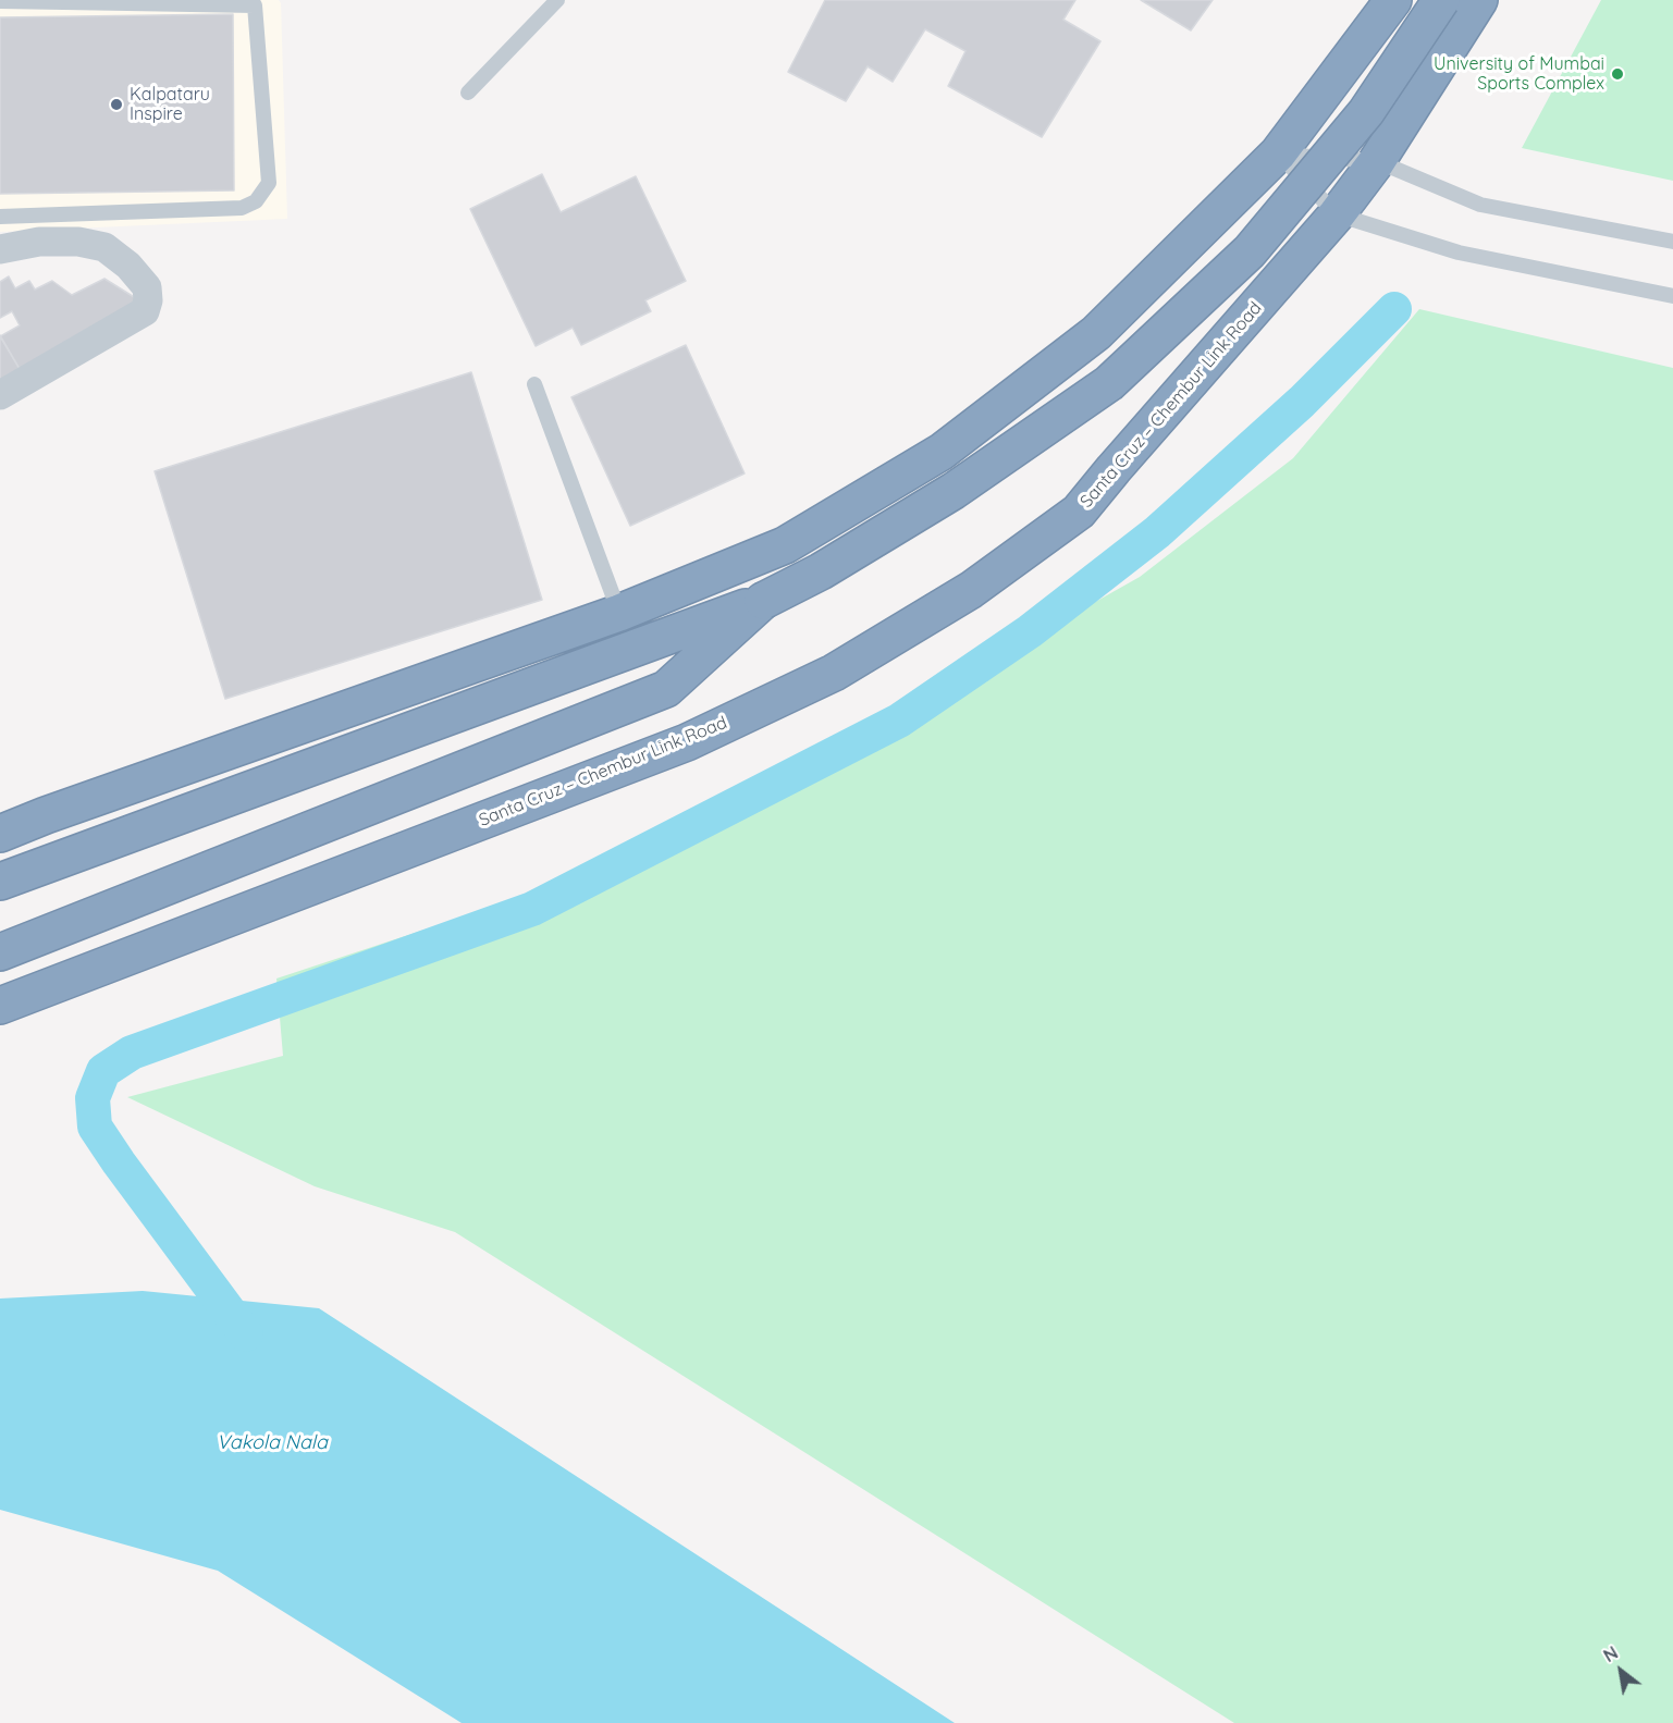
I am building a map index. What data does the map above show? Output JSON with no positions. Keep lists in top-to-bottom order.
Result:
{
  "streets": {
    "highway": ["Santa Cruz – Chembur Link Road"]
  },
  "water": ["Vakola Nala"],
  "places": ["University of Mumbai Sports Complex", "Kalpataru Inspire"],
  "north": "top left"
}
